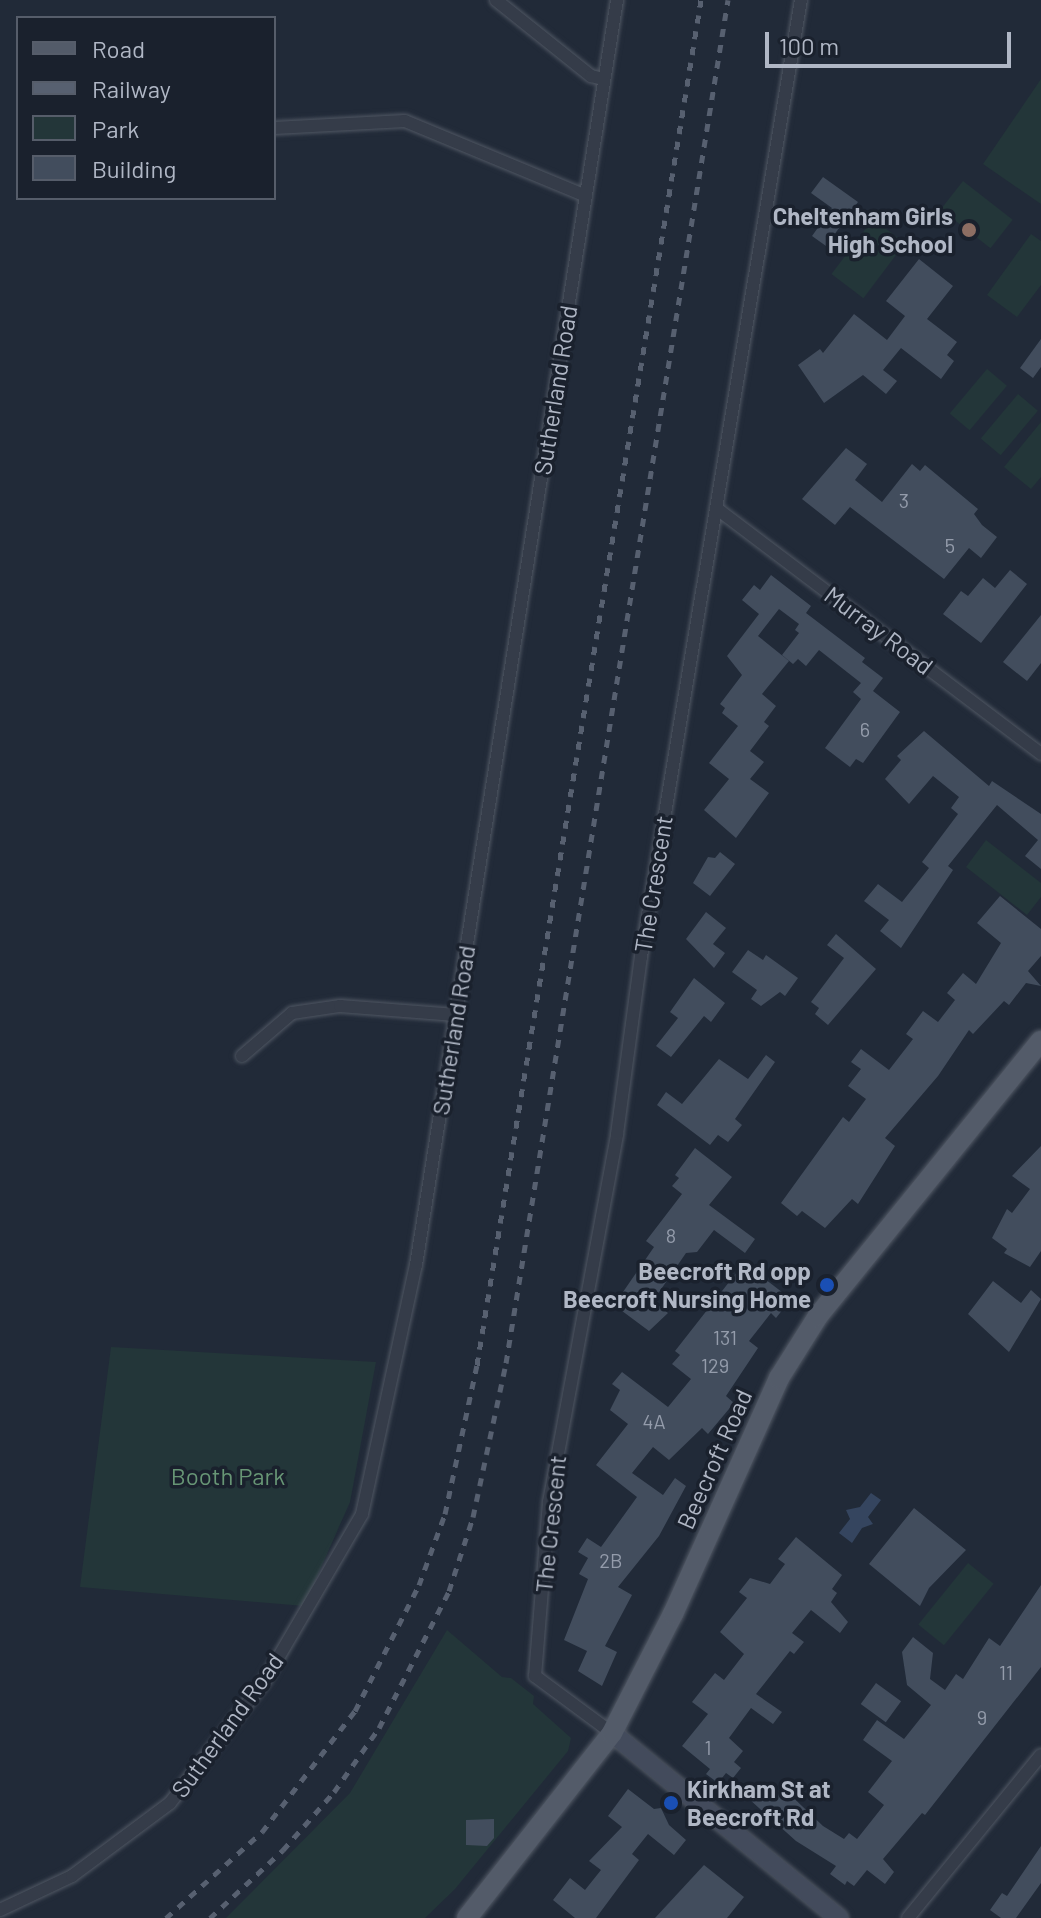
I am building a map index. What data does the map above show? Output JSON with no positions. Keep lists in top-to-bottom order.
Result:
{
  "streets": {
    "main road": ["Beecroft Road"],
    "street": ["Sutherland Road", "Murray Road", "The Crescent"]
  },
  "crossings": [
    ["Murray Road", "The Crescent"],
    ["The Crescent", "Beecroft Road"]
  ],
  "parks": ["Booth Park"],
  "places": ["Cheltenham Girls High School", "Beecroft Rd opp Beecroft Nursing Home", "Kirkham St at Beecroft Rd"],
  "house_numbers": [
    "3",
    "5",
    "6",
    "8",
    "131",
    "129",
    "4A",
    "2B",
    "11",
    "9",
    "1"
  ],
  "legend": [
    "Road",
    "Railway",
    "Park",
    "Building"
  ],
  "scale_bar": "100 m"
}
